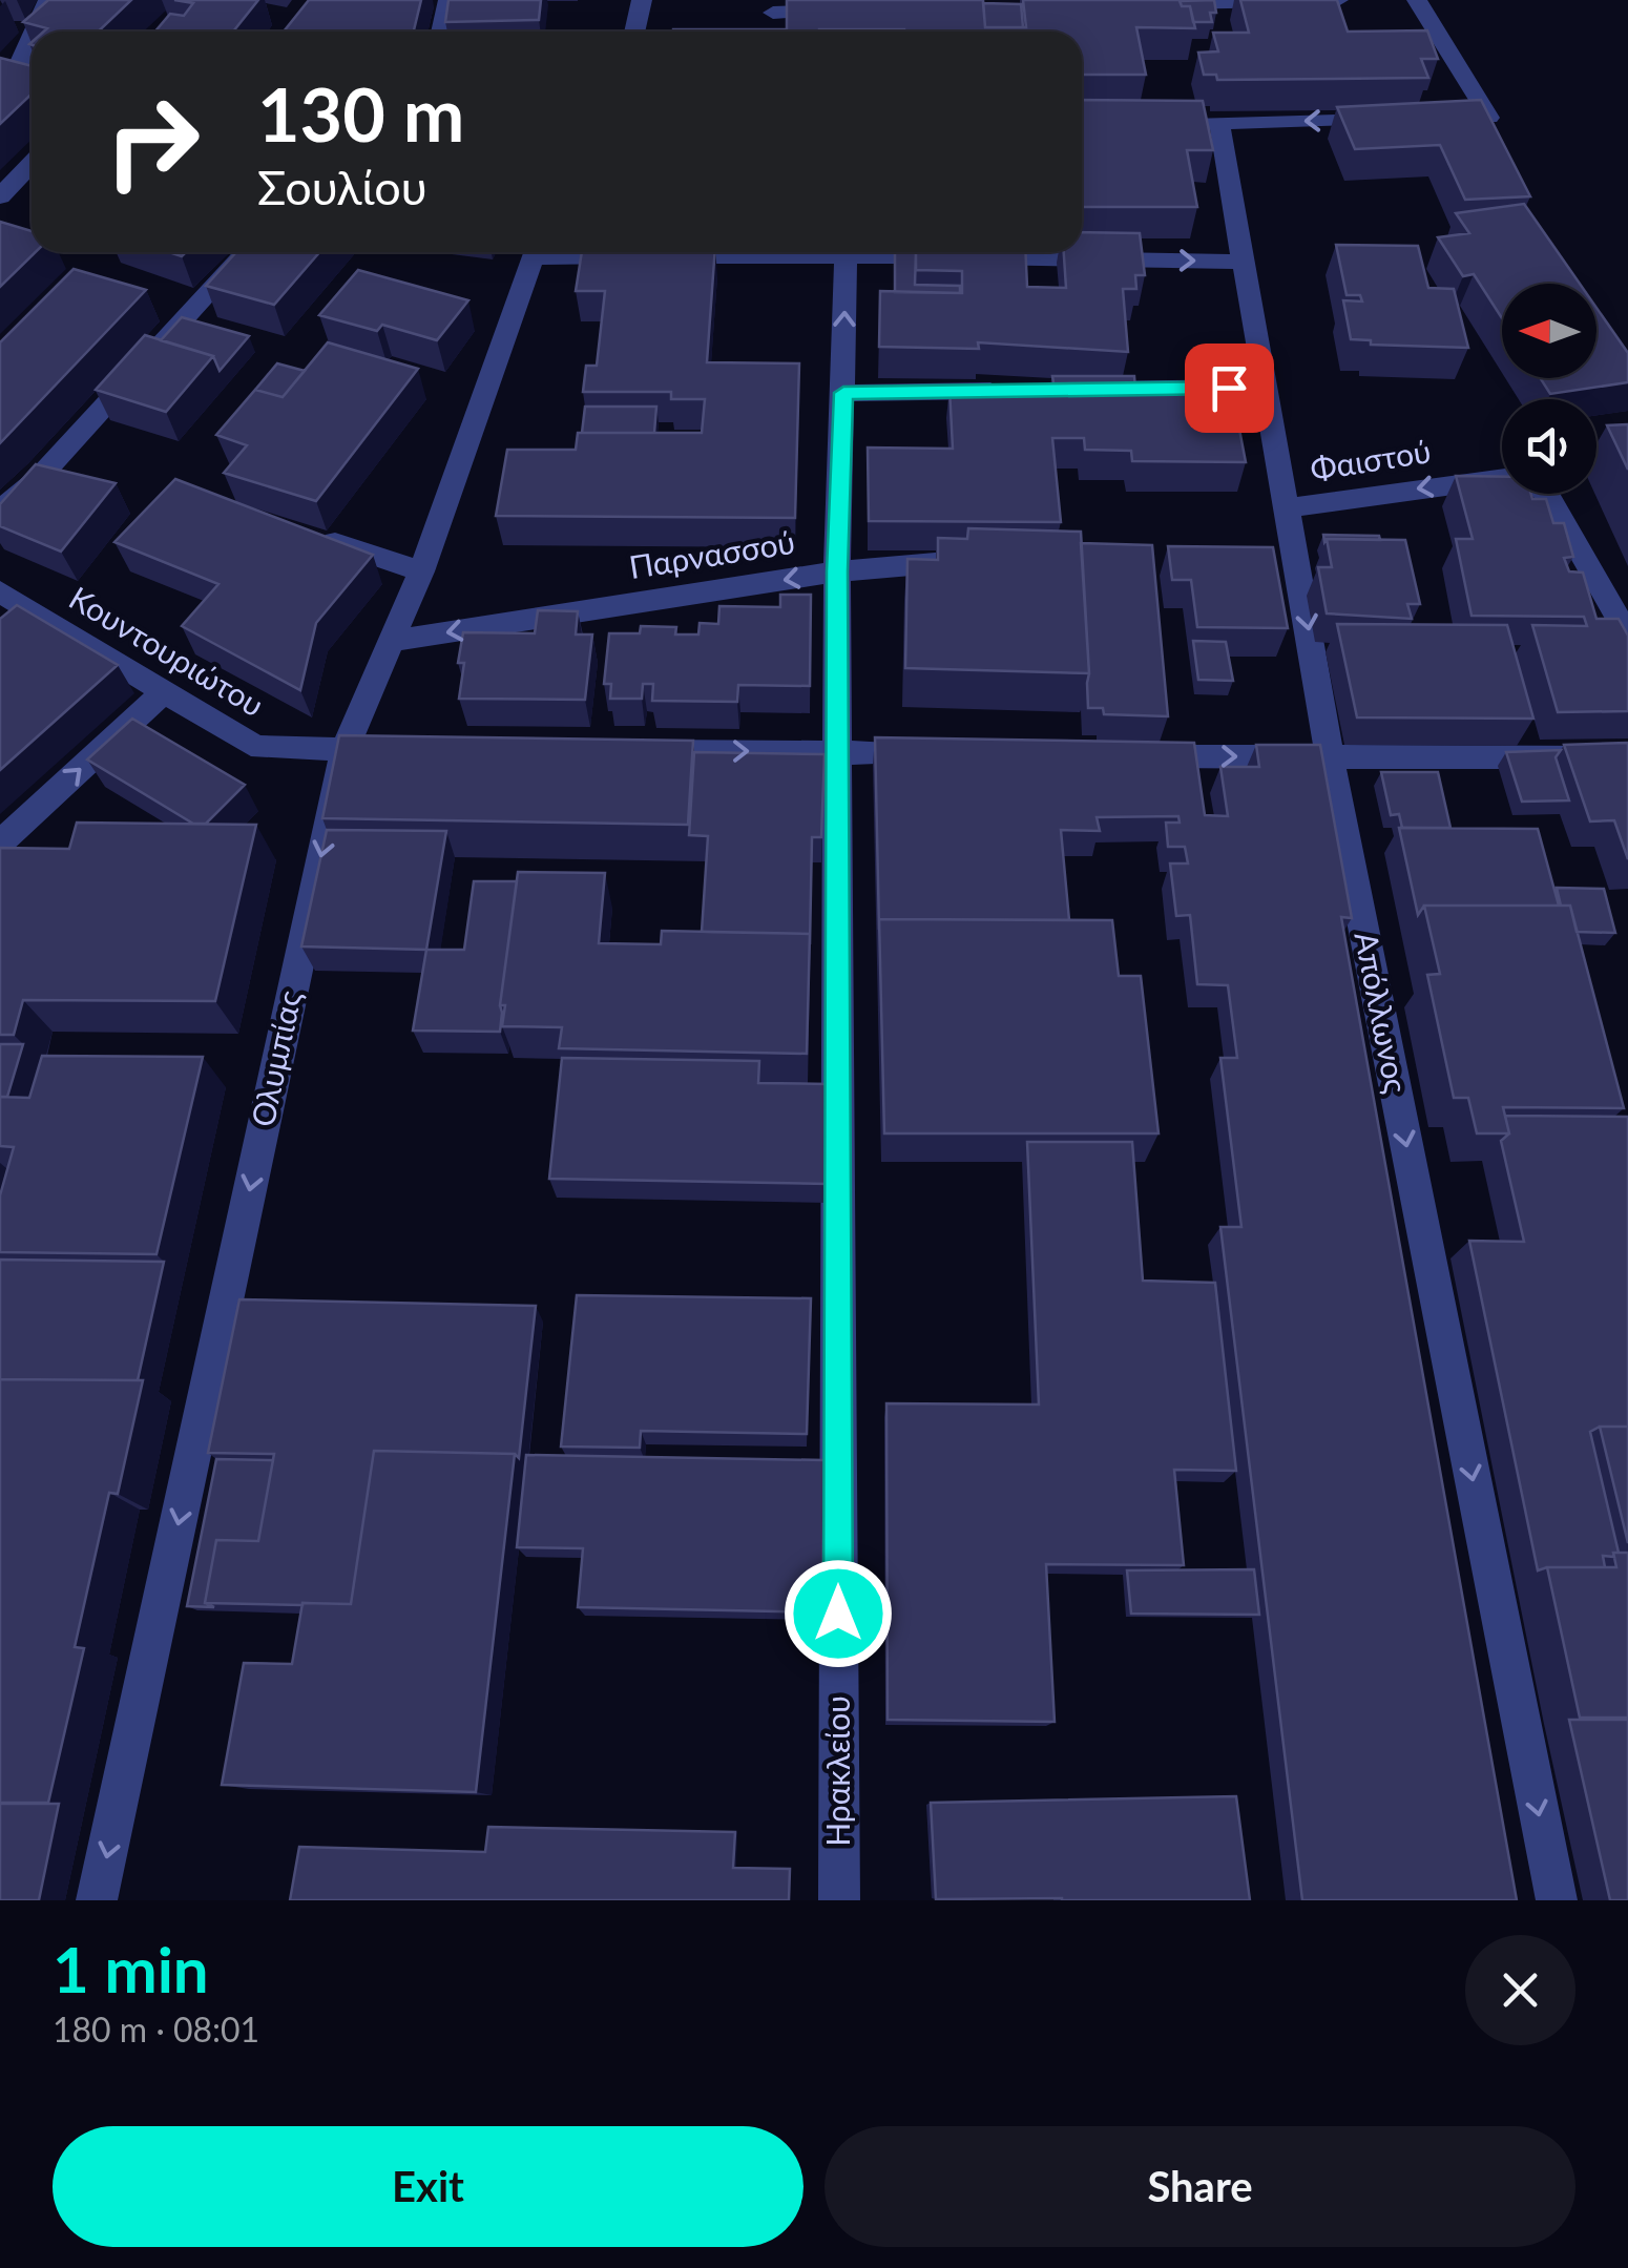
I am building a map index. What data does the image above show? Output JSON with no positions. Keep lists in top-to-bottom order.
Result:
{
  "streets": {
    "street": [
      "Φαιστού",
      "Παρνασσού",
      "Κουντουριώτου",
      "Απόλλωνος",
      "Ολυμπίας",
      "Ηρακλείου"
    ]
  },
  "crossings": [
    ["Φαιστού", "Απόλλωνος"],
    ["Παρνασσού", "Ολυμπίας"],
    ["Παρνασσού", "Ηρακλείου"],
    ["Κουντουριώτου", "Ολυμπίας"]
  ],
  "one_way": ["Απόλλωνος", "Ολυμπίας"],
  "north": "left",
  "page": {
    "turn": ["130 m", "Σουλίου"],
    "heading": ["1 min", "180 m · 08:01"],
    "buttons": ["Exit", "Share"]
  }
}
